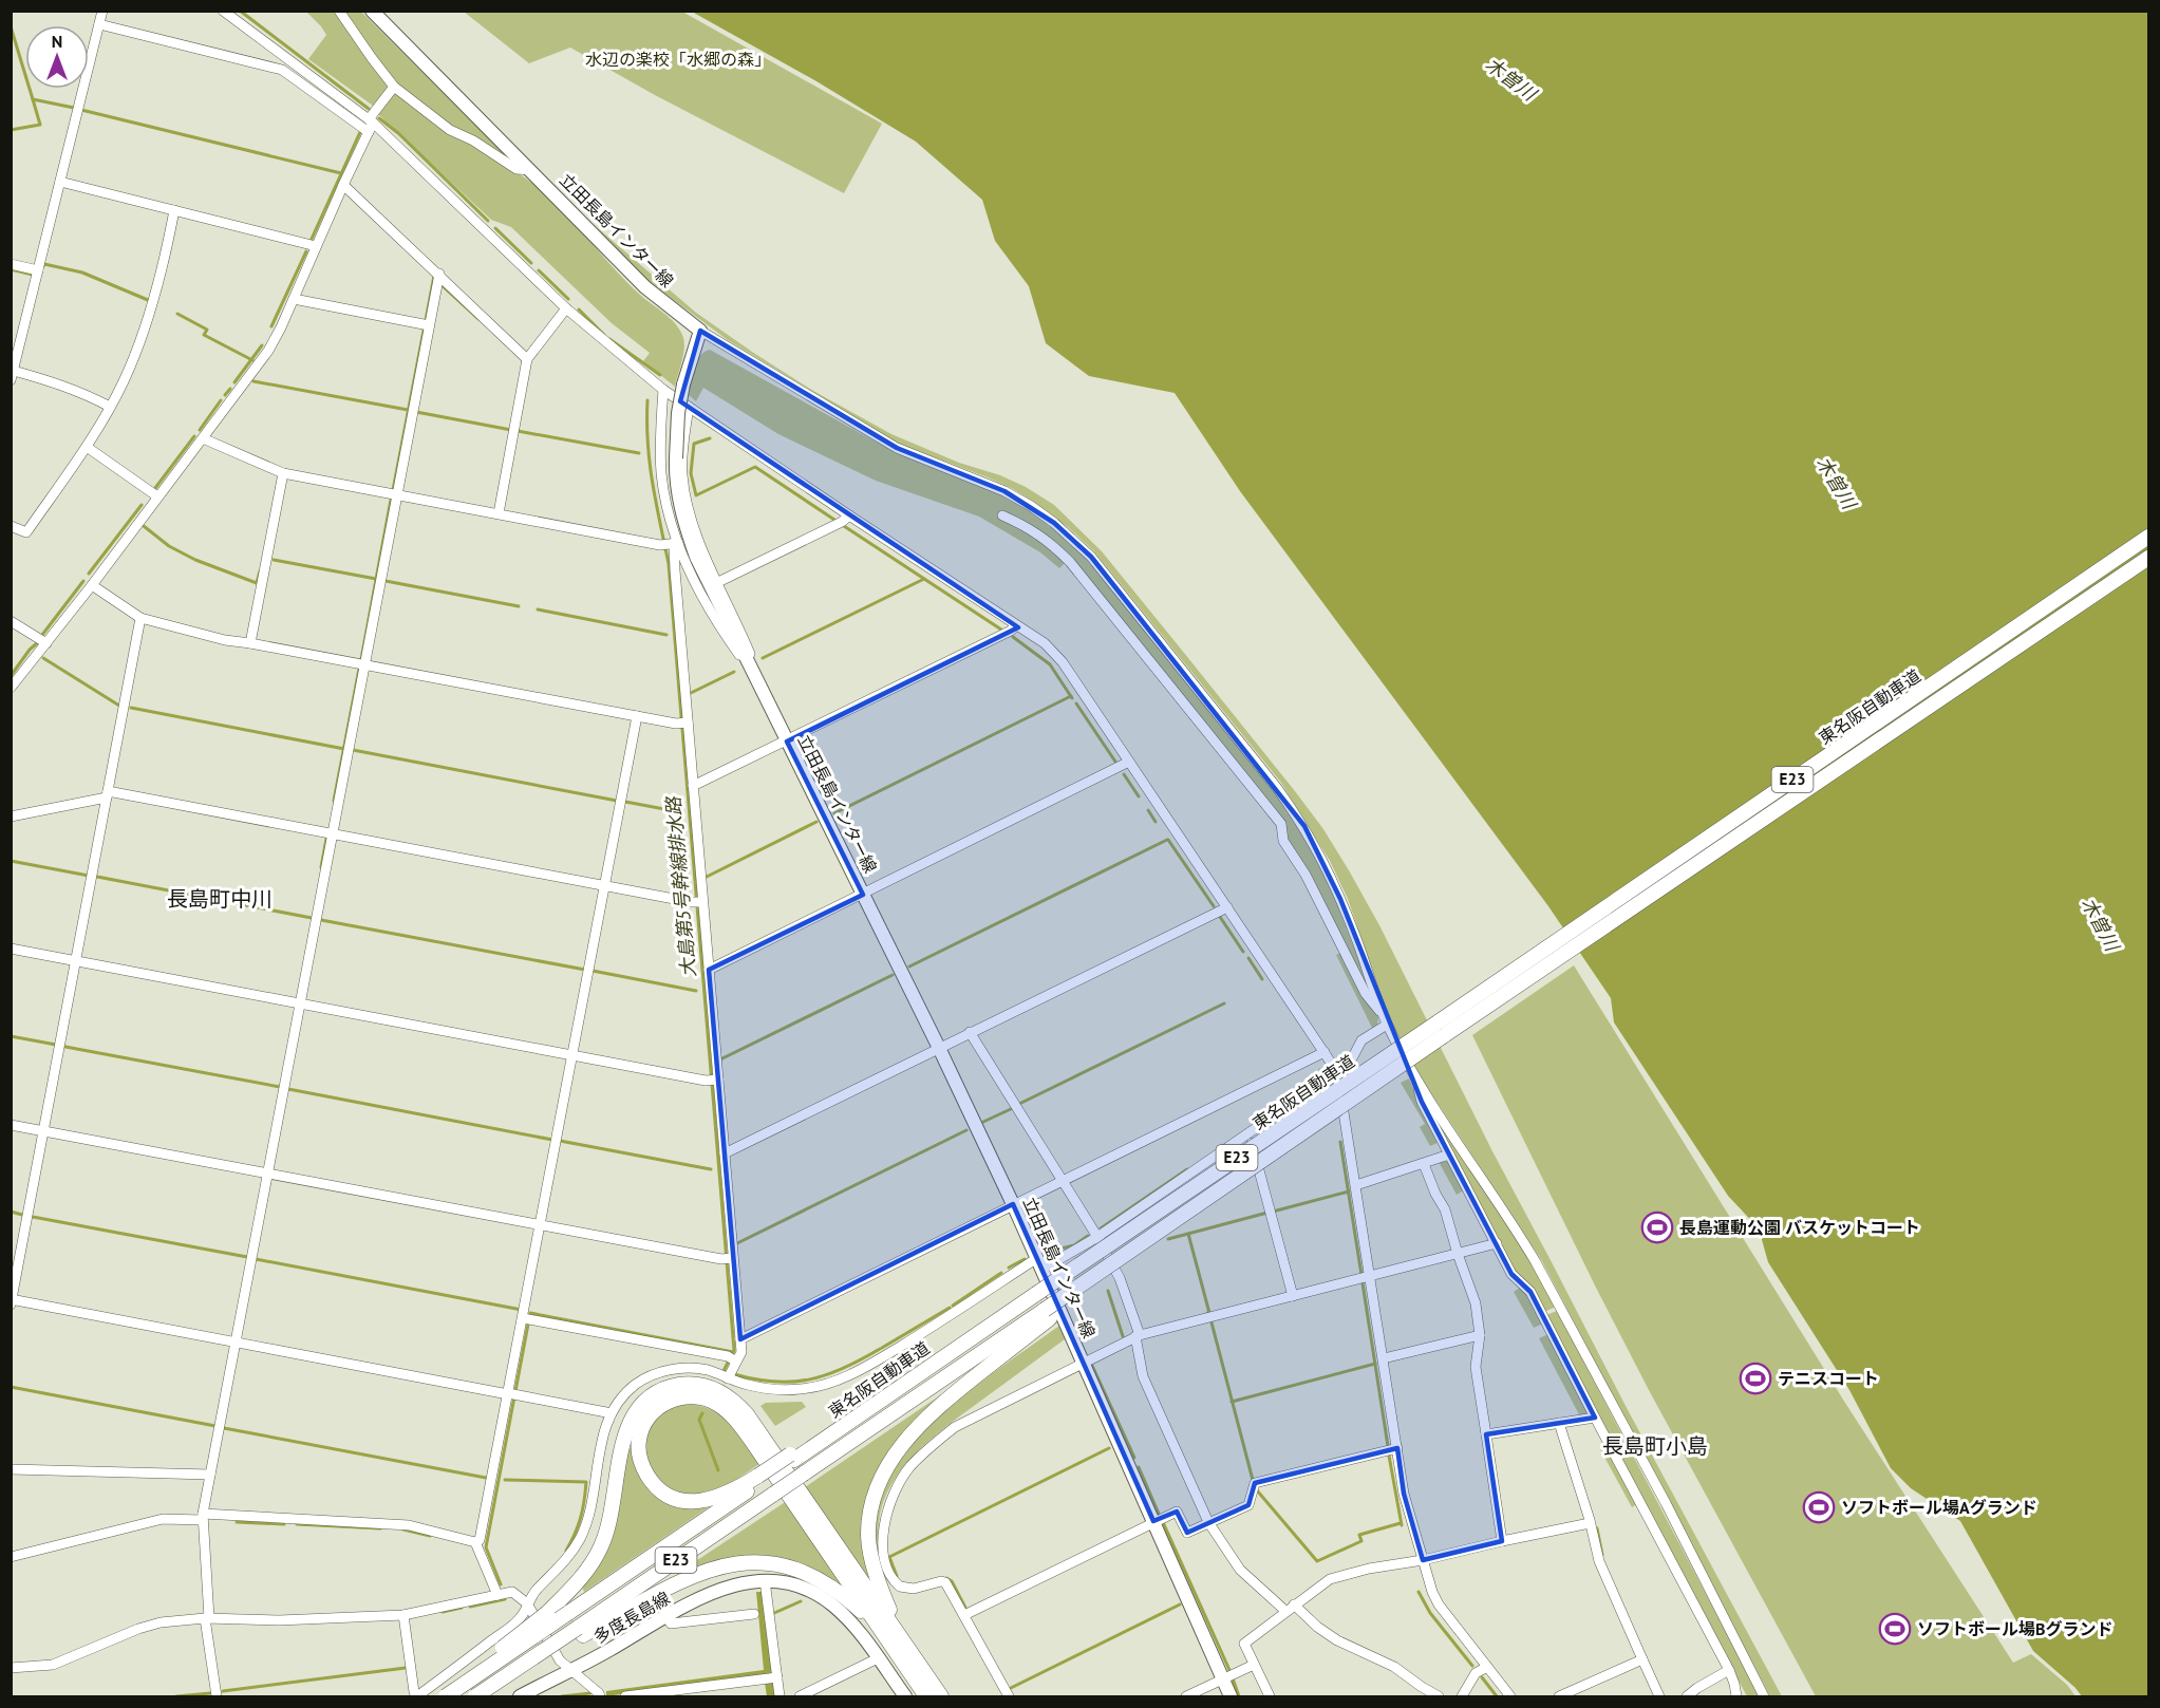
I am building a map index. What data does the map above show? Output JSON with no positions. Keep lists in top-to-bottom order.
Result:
{
  "streets": {
    "highway": ["東名阪自動車道", "E23"],
    "main road": ["立田長島インター線", "多度長島線"]
  },
  "crossings": [
    ["東名阪自動車道", "E23"]
  ],
  "districts": ["長島町中川", "長島町小島"],
  "water": ["木曽川", "大島第5号幹線排水路"],
  "parks": ["水辺の楽校「水郷の森」"],
  "places": {
    "sports": [
      "長島運動公園 バスケットコート",
      "テニスコート",
      "ソフトボール場Aグランド",
      "ソフトボール場Bグランド"
    ]
  },
  "north": "top"
}
